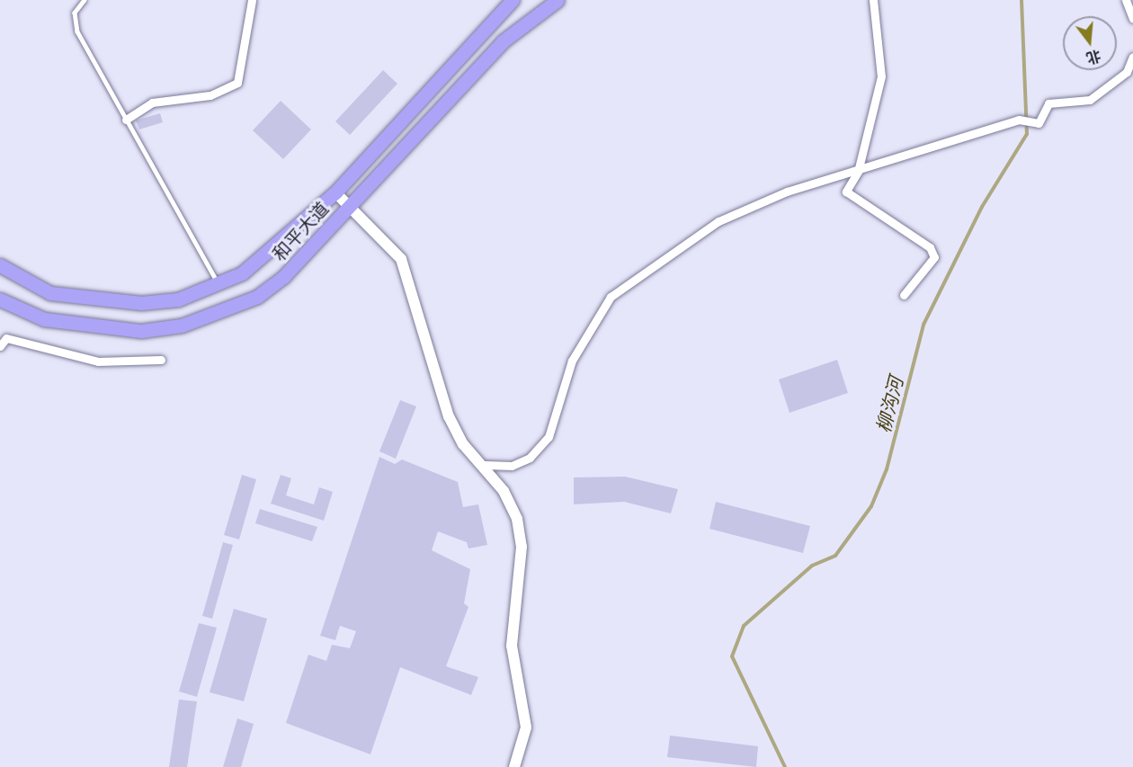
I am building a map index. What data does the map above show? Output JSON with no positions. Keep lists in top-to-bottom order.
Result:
{
  "streets": {
    "highway": ["和平大道"]
  },
  "water": ["柳沟河"],
  "north": "bottom"
}
